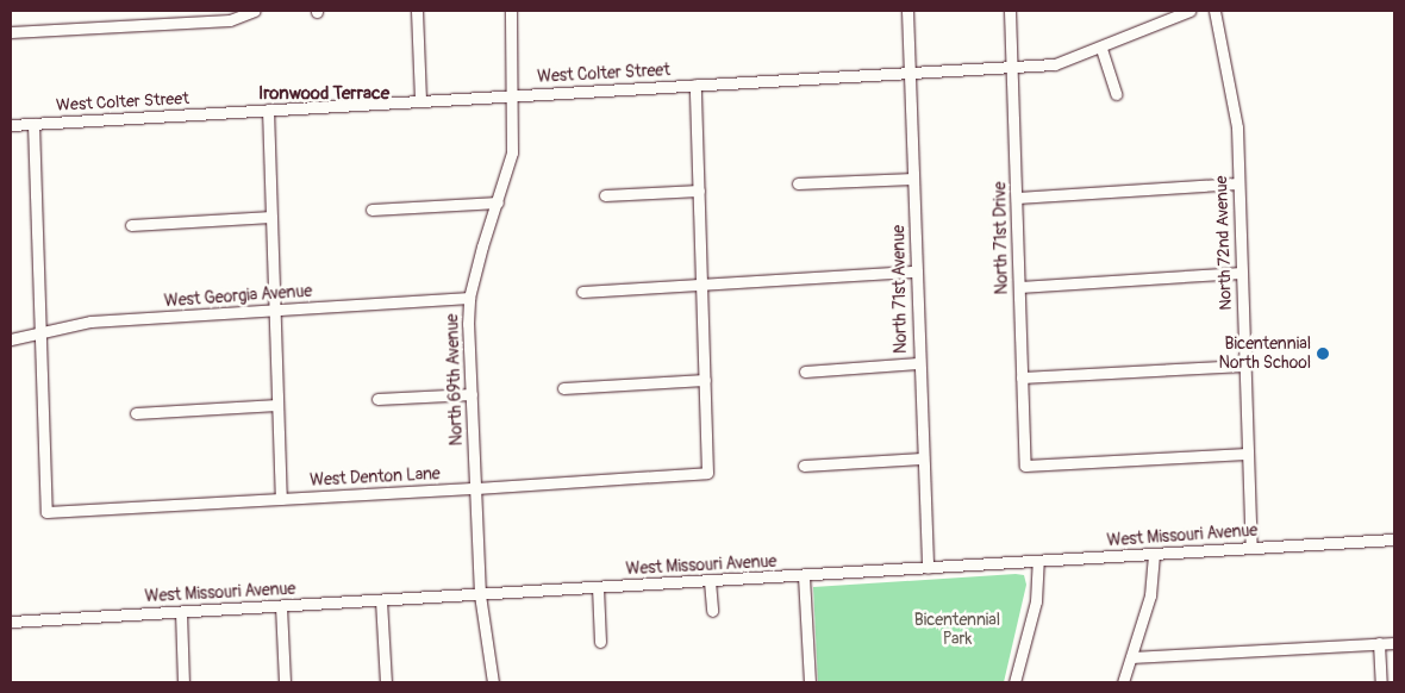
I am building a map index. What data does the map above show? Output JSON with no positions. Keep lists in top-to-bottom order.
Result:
{
  "streets": {
    "street": [
      "West Colter Street",
      "North 71st Drive",
      "North 72nd Avenue",
      "North 71st Avenue",
      "West Georgia Avenue",
      "North 69th Avenue",
      "West Denton Lane",
      "West Missouri Avenue"
    ]
  },
  "crossings": [
    ["West Colter Street", "North 71st Drive"],
    ["West Colter Street", "North 71st Avenue"],
    ["West Colter Street", "North 69th Avenue"],
    ["North 71st Drive", "North 72nd Avenue"],
    ["North 72nd Avenue", "West Missouri Avenue"],
    ["North 71st Avenue", "West Missouri Avenue"],
    ["West Georgia Avenue", "North 69th Avenue"],
    ["West Georgia Avenue", "West Denton Lane"],
    ["North 69th Avenue", "West Denton Lane"],
    ["North 69th Avenue", "West Missouri Avenue"]
  ],
  "districts": ["Ironwood Terrace"],
  "parks": ["Bicentennial Park"],
  "places": ["Bicentennial North School"]
}
